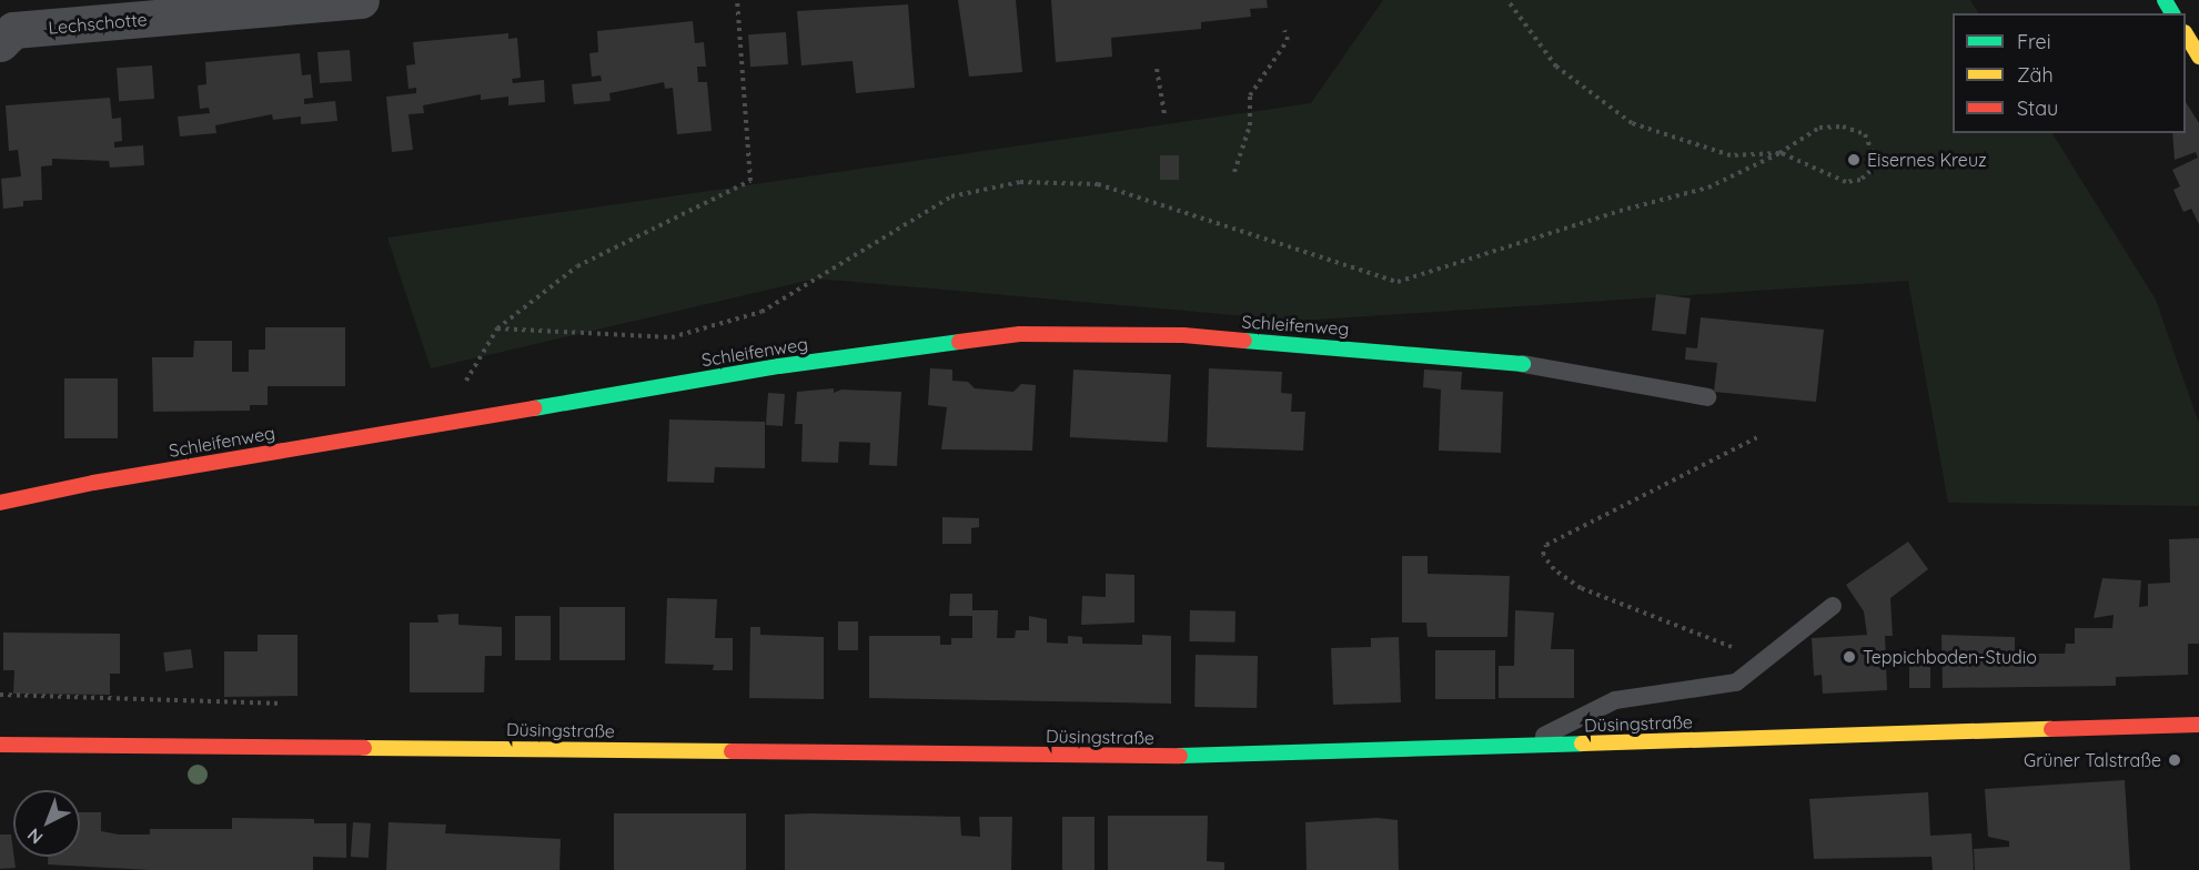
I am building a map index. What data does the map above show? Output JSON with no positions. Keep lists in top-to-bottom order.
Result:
{
  "streets": {
    "main road": ["Schleifenweg", "Düsingstraße"],
    "street": ["Lechschotte"]
  },
  "places": ["Eisernes Kreuz", "Teppichboden-Studio", "Grüner Talstraße"],
  "legend": ["Frei", "Zäh", "Stau"],
  "north": "bottom left"
}
